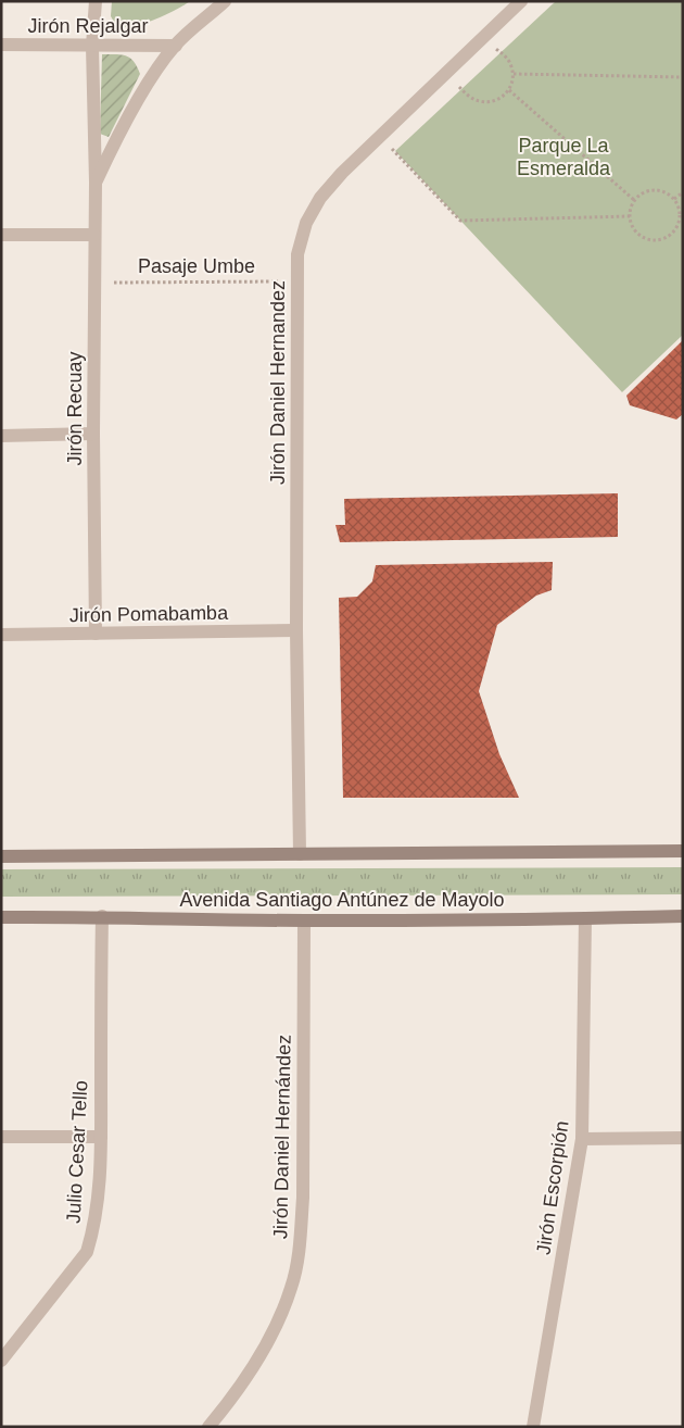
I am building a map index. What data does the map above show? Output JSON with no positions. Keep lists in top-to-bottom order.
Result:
{
  "streets": {
    "main road": ["Avenida Santiago Antúnez de Mayolo"],
    "street": [
      "Jirón Rejalgar",
      "Jirón Daniel Hernandez",
      "Jirón Recuay",
      "Jirón Pomabamba",
      "Jirón Daniel Hernández",
      "Julio Cesar Tello",
      "Jirón Escorpión"
    ],
    "path": ["Pasaje Umbe"]
  },
  "crossings": [
    ["Jirón Rejalgar", "Jirón Recuay"],
    ["Pasaje Umbe", "Jirón Daniel Hernandez"],
    ["Pasaje Umbe", "Jirón Recuay"],
    ["Jirón Daniel Hernandez", "Jirón Pomabamba"],
    ["Jirón Recuay", "Jirón Pomabamba"],
    ["Avenida Santiago Antúnez de Mayolo", "Jirón Daniel Hernández"],
    ["Avenida Santiago Antúnez de Mayolo", "Julio Cesar Tello"],
    ["Avenida Santiago Antúnez de Mayolo", "Jirón Escorpión"]
  ],
  "parks": ["Parque La Esmeralda"]
}
